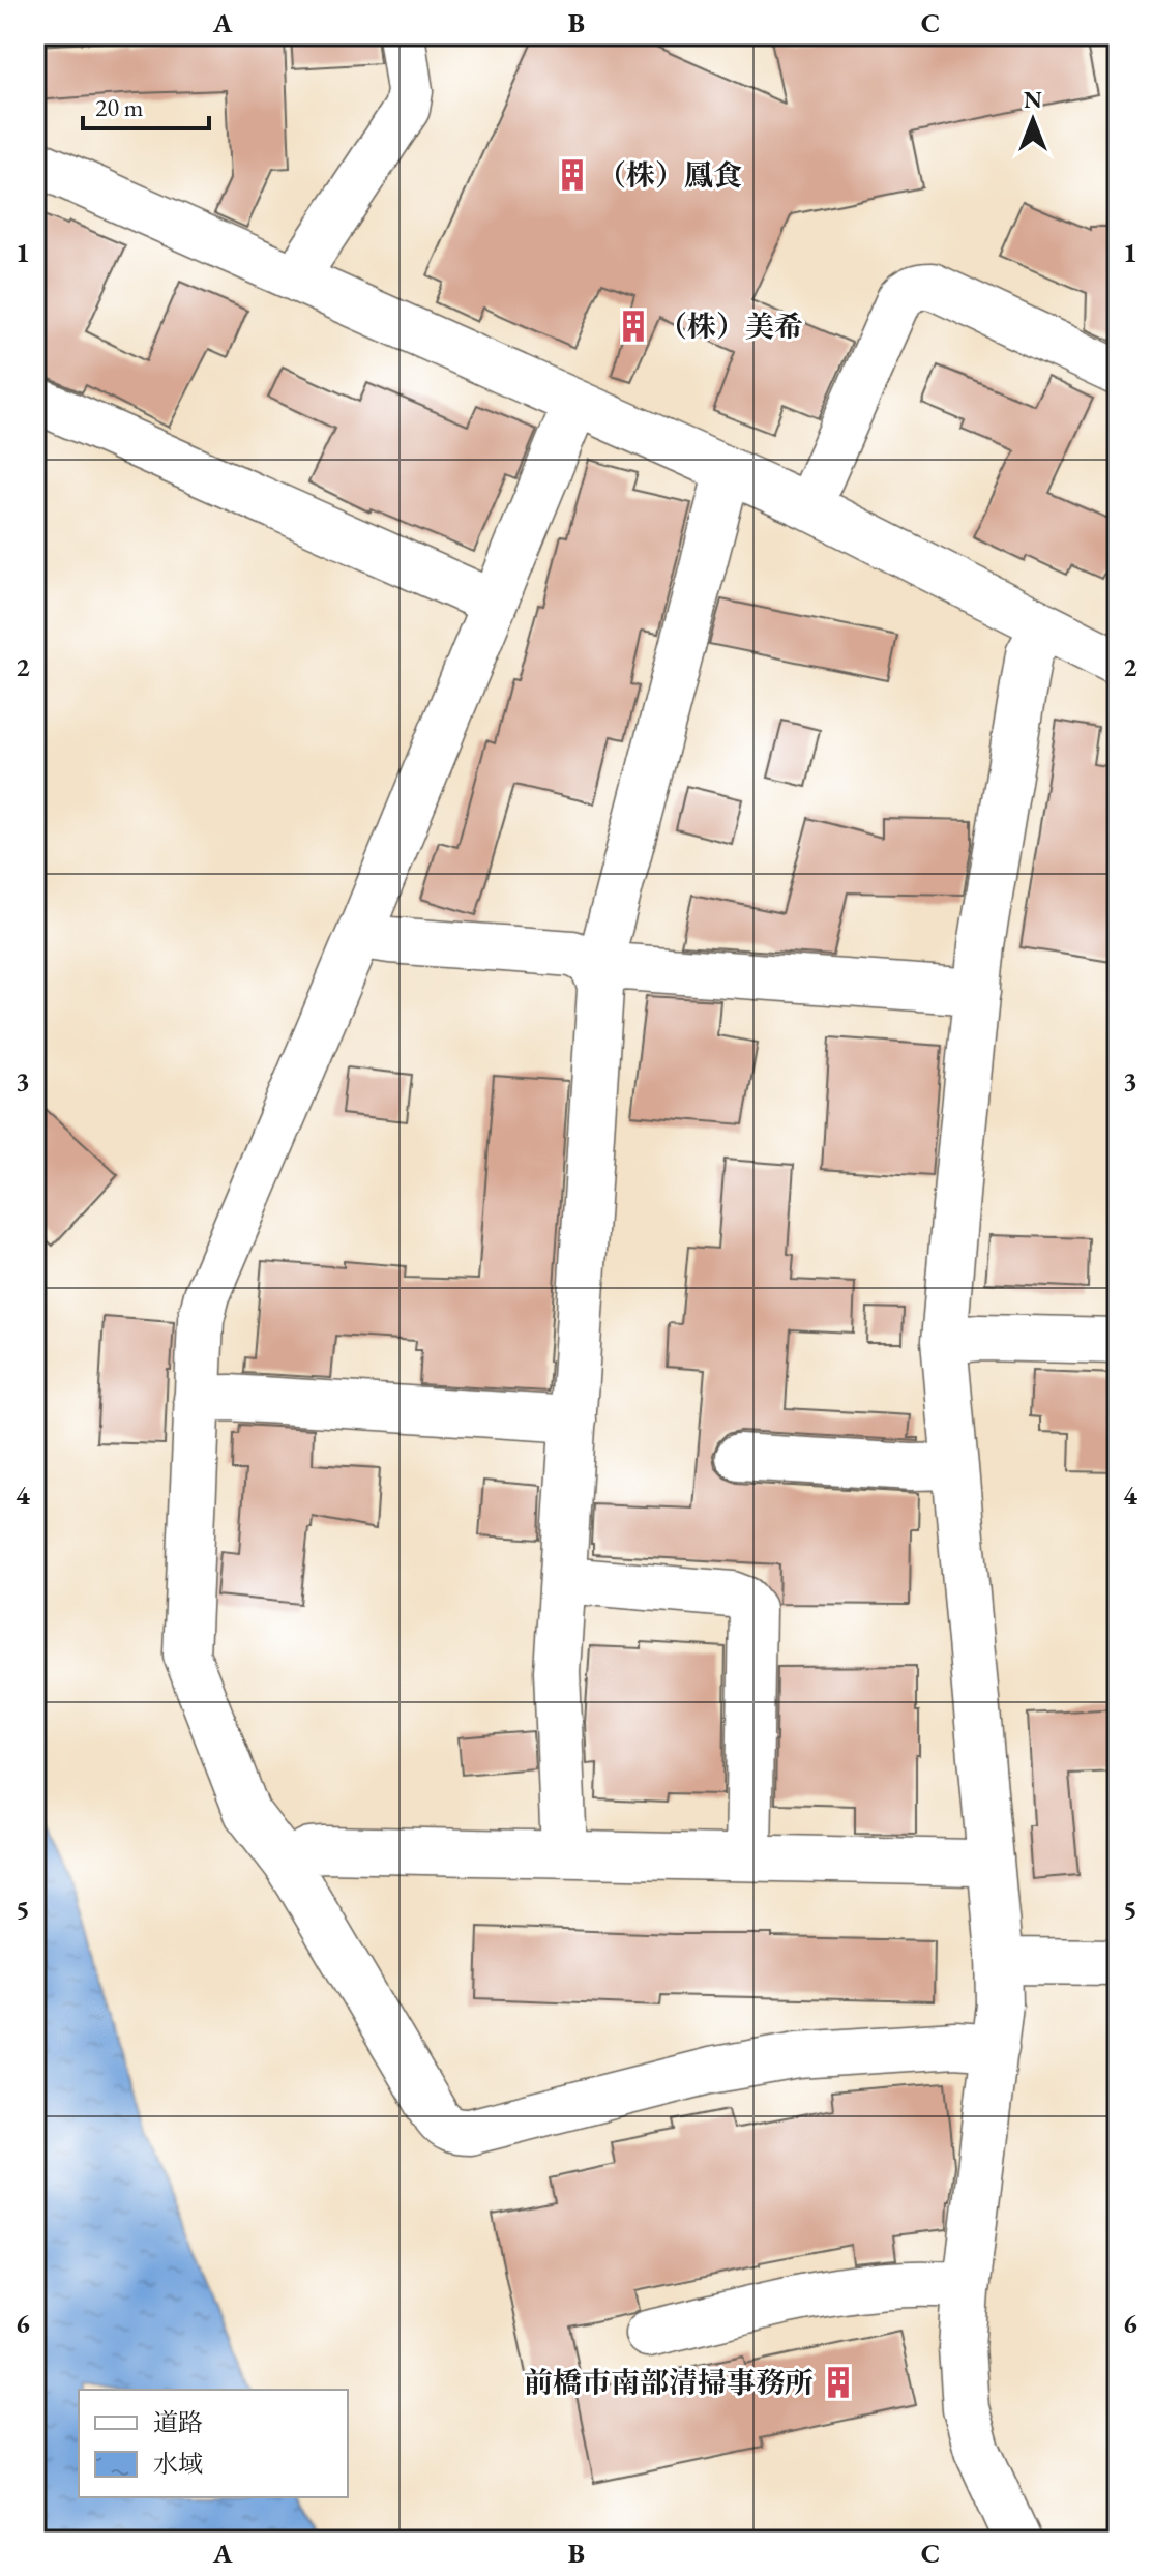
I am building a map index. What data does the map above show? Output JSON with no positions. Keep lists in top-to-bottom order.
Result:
{
  "places": {
    "building": ["（株）鳳食", "（株）美希", "前橋市南部清掃事務所"]
  },
  "legend": ["道路", "水域"],
  "scale_bar": "20 m",
  "north": "top",
  "grid": {
    "columns": ["A", "B", "C"],
    "rows": [
      "1",
      "2",
      "3",
      "4",
      "5",
      "6"
    ]
  }
}
